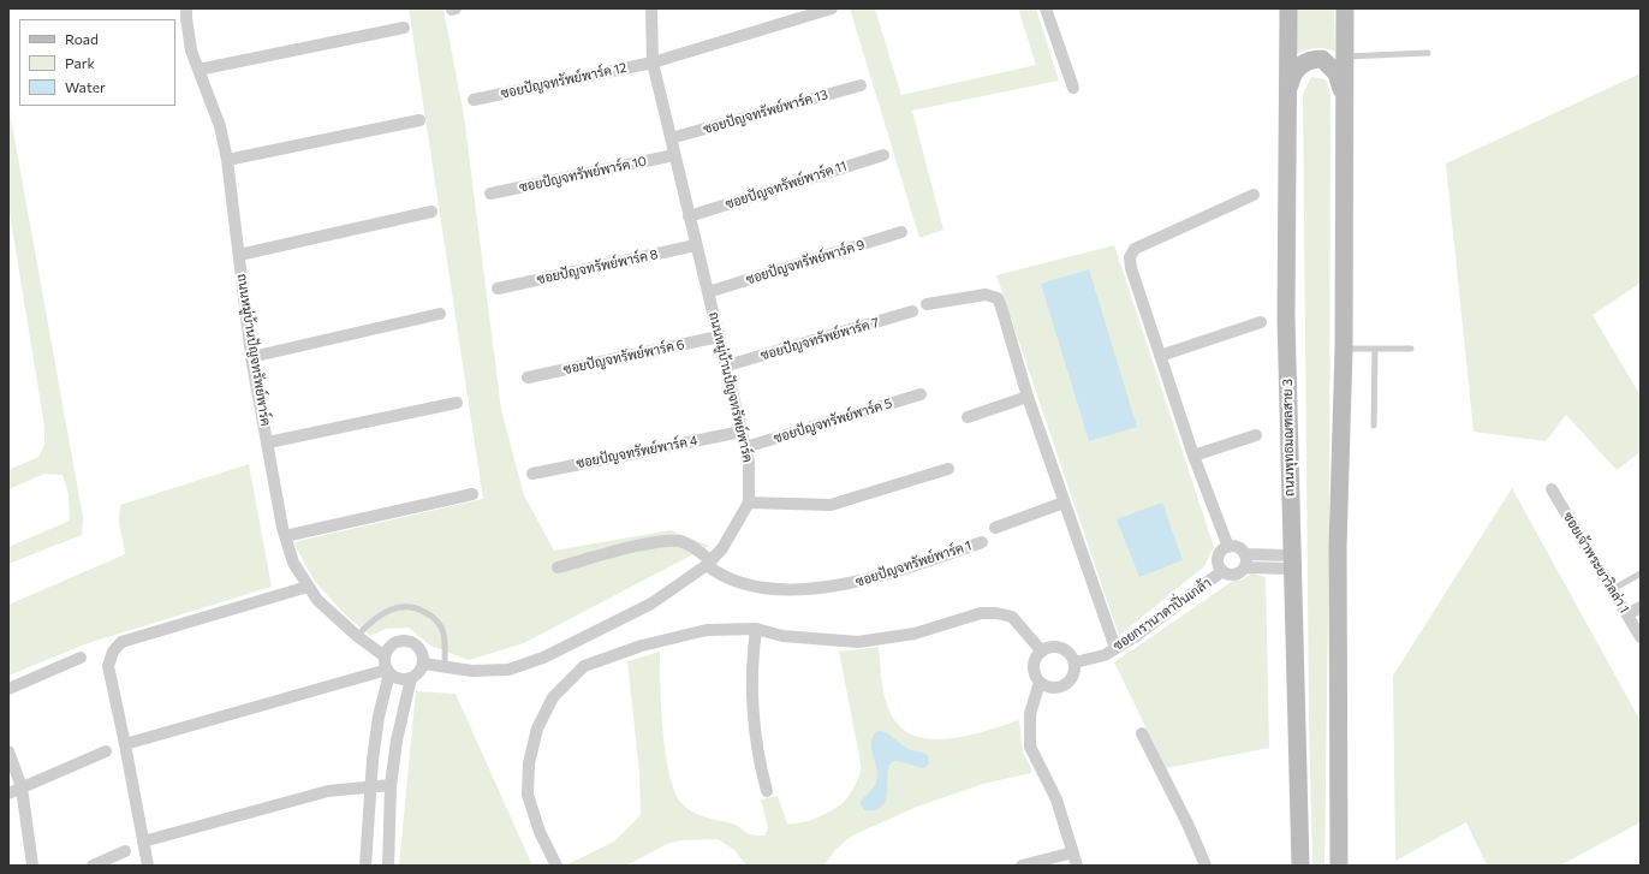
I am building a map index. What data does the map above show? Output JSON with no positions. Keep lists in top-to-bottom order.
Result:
{
  "streets": {
    "main road": ["ถนนพุทธมณฑลสาย 3"],
    "street": [
      "ซอยปัญจทรัพย์พาร์ค 12",
      "ซอยปัญจทรัพย์พาร์ค 13",
      "ซอยปัญจทรัพย์พาร์ค 10",
      "ซอยปัญจทรัพย์พาร์ค 11",
      "ซอยปัญจทรัพย์พาร์ค 9",
      "ซอยปัญจทรัพย์พาร์ค 8",
      "ซอยปัญจทรัพย์พาร์ค 7",
      "ถนนหมู่บ้านปัญจทรัพย์พาร์ค",
      "ซอยปัญจทรัพย์พาร์ค 6",
      "ซอยปัญจทรัพย์พาร์ค 5",
      "ซอยปัญจทรัพย์พาร์ค 4",
      "ซอยเจ้าพระยาวิลล่า 1",
      "ซอยปัญจทรัพย์พาร์ค 1",
      "ซอยกรานาดาปิ่นเกล้า"
    ]
  },
  "crossings": [
    ["ซอยปัญจทรัพย์พาร์ค 12", "ถนนหมู่บ้านปัญจทรัพย์พาร์ค"],
    ["ซอยปัญจทรัพย์พาร์ค 13", "ถนนหมู่บ้านปัญจทรัพย์พาร์ค"],
    ["ซอยปัญจทรัพย์พาร์ค 10", "ถนนหมู่บ้านปัญจทรัพย์พาร์ค"],
    ["ซอยปัญจทรัพย์พาร์ค 11", "ถนนหมู่บ้านปัญจทรัพย์พาร์ค"],
    ["ซอยปัญจทรัพย์พาร์ค 9", "ถนนหมู่บ้านปัญจทรัพย์พาร์ค"],
    ["ซอยปัญจทรัพย์พาร์ค 8", "ถนนหมู่บ้านปัญจทรัพย์พาร์ค"],
    ["ซอยปัญจทรัพย์พาร์ค 7", "ถนนหมู่บ้านปัญจทรัพย์พาร์ค"],
    ["ถนนหมู่บ้านปัญจทรัพย์พาร์ค", "ซอยปัญจทรัพย์พาร์ค 6"],
    ["ถนนหมู่บ้านปัญจทรัพย์พาร์ค", "ซอยปัญจทรัพย์พาร์ค 5"],
    ["ถนนหมู่บ้านปัญจทรัพย์พาร์ค", "ซอยปัญจทรัพย์พาร์ค 4"],
    ["ถนนพุทธมณฑลสาย 3", "ซอยกรานาดาปิ่นเกล้า"]
  ],
  "legend": ["Road", "Park", "Water"]
}
